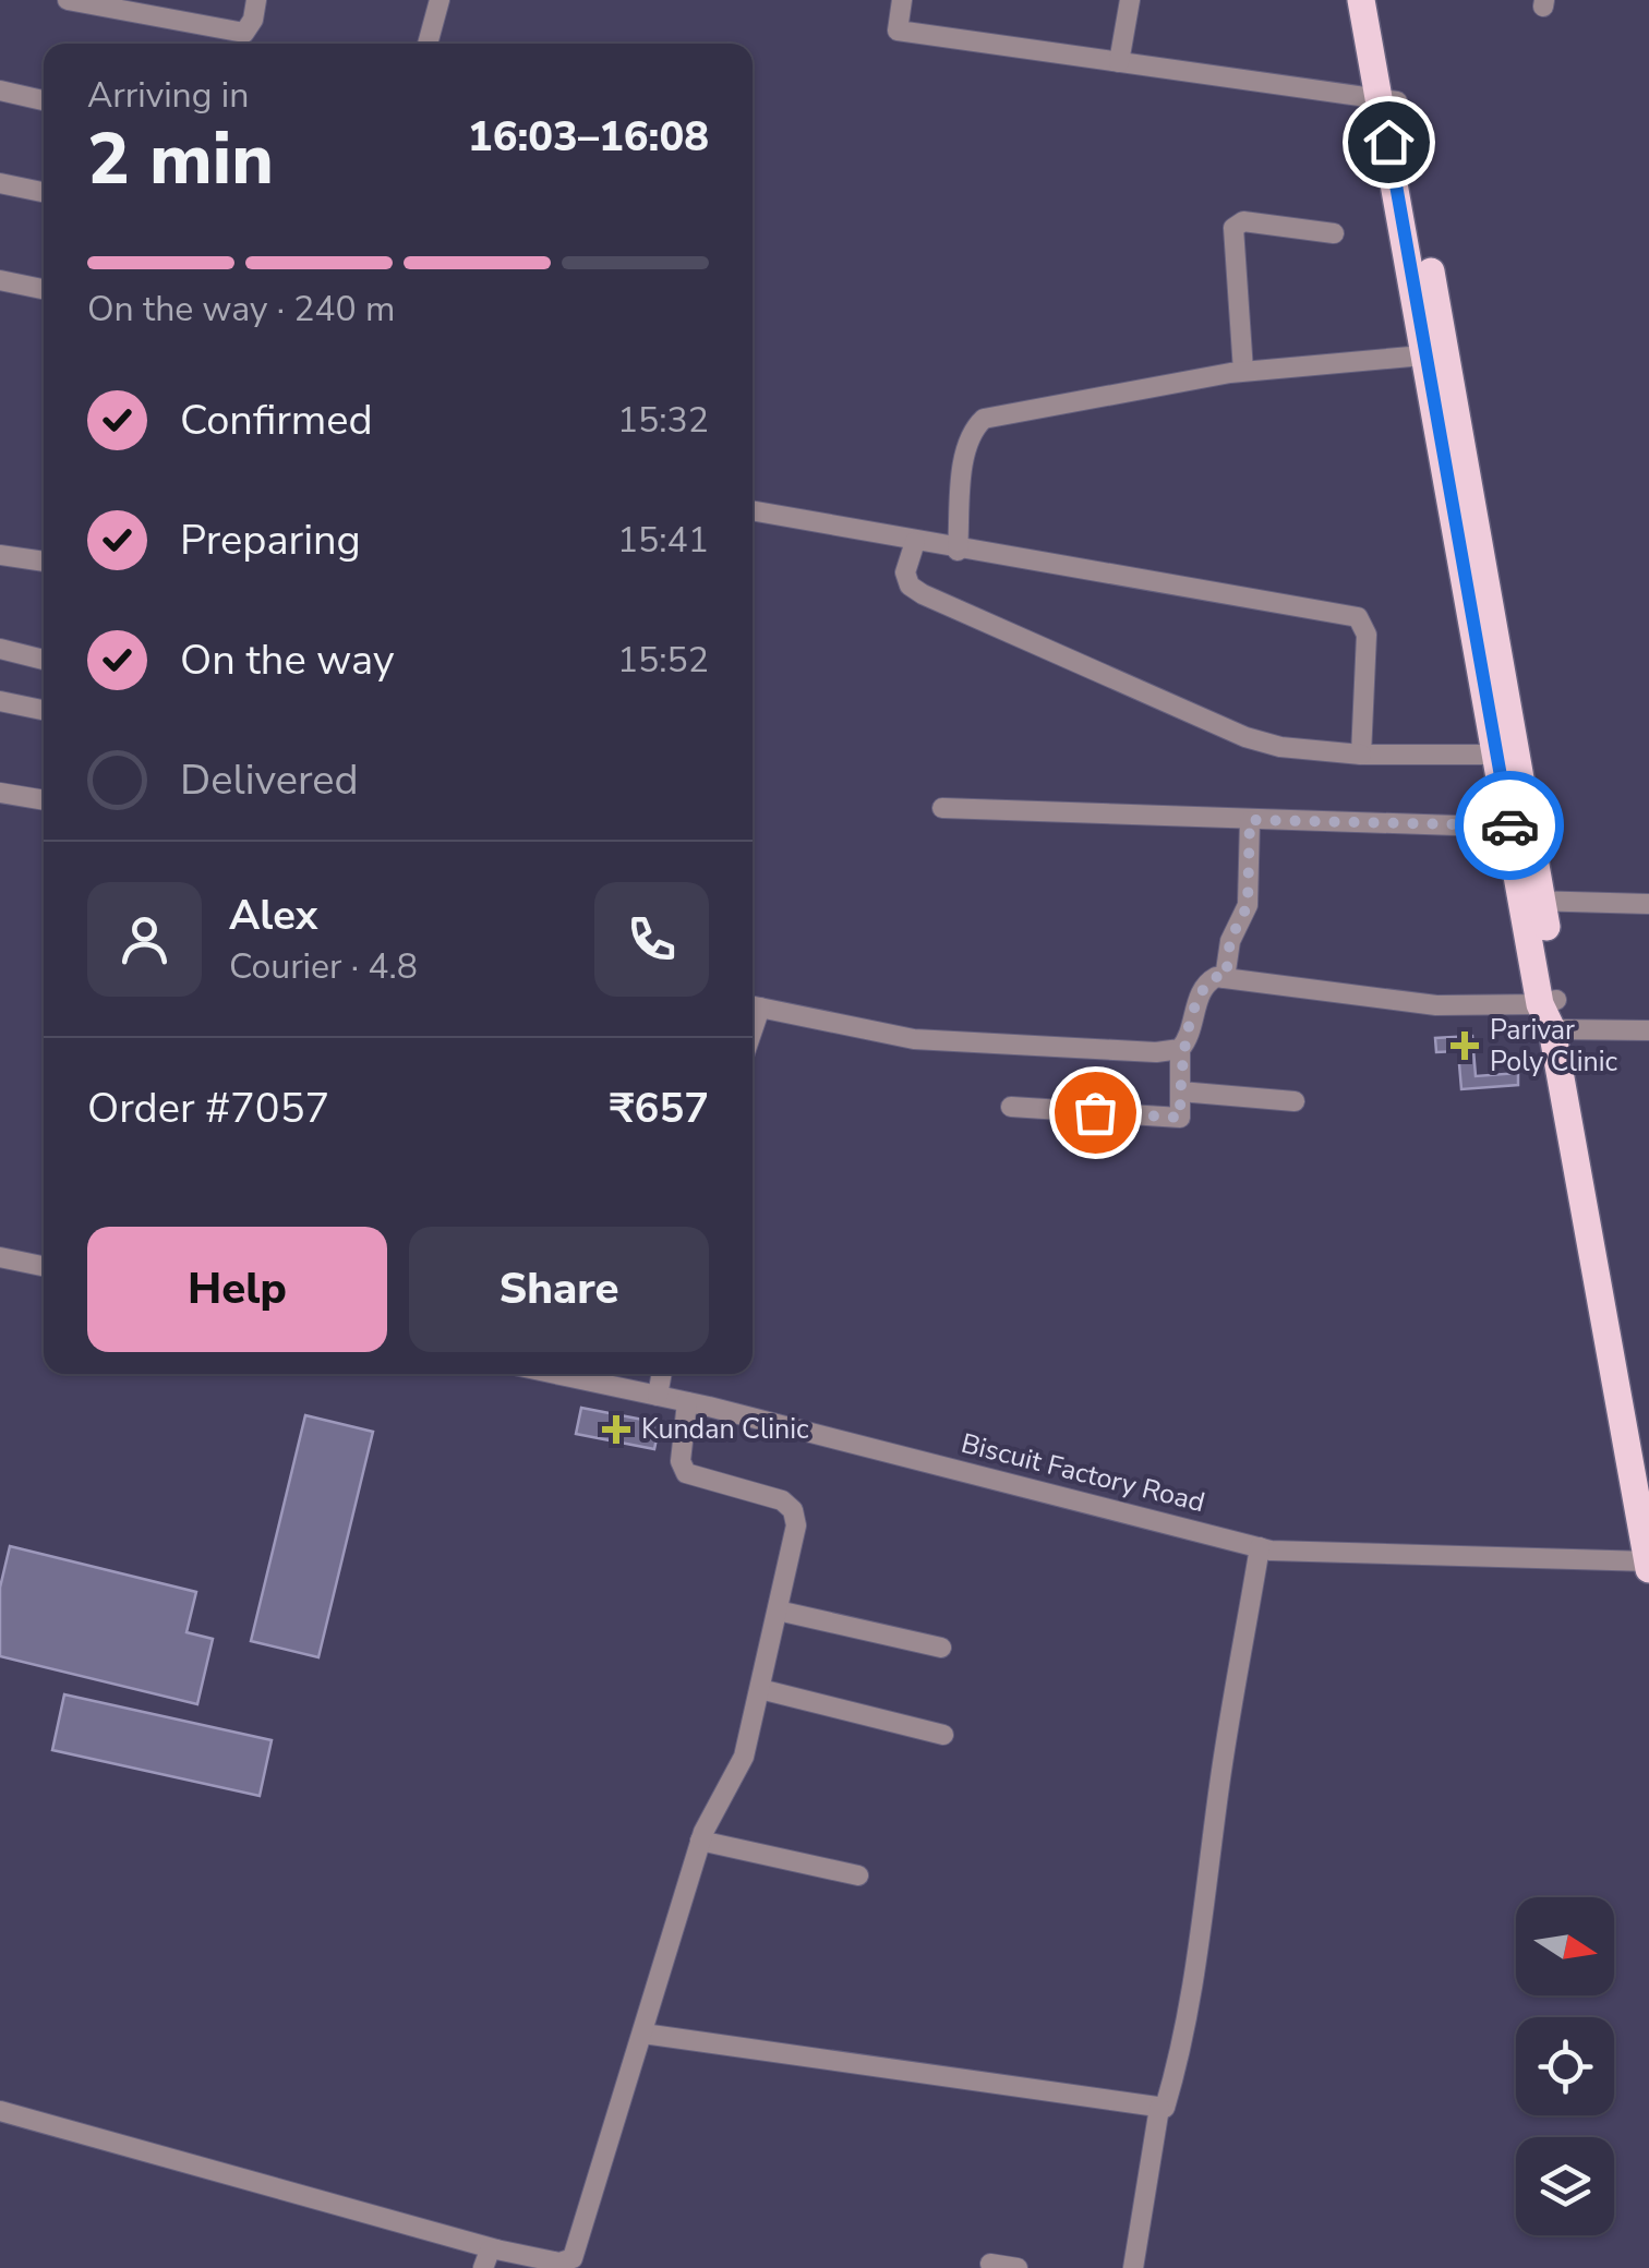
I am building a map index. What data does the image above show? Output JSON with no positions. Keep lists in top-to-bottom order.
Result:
{
  "streets": {
    "street": ["Biscuit Factory Road"]
  },
  "places": {
    "health": ["Parivar Poly Clinic", "Kundan Clinic"]
  },
  "north": "right",
  "page": {
    "heading": ["2 min", "Arriving in", "16:03–16:08"],
    "panel": [
      "Alex",
      "Courier · 4.8",
      "Order #7057",
      "₹657"
    ],
    "bar": "On the way · 240 m",
    "list": [
      ["Confirmed", "15:32"],
      ["Preparing", "15:41"],
      ["On the way", "15:52"],
      "Delivered"
    ],
    "buttons": ["Help", "Share"]
  }
}
